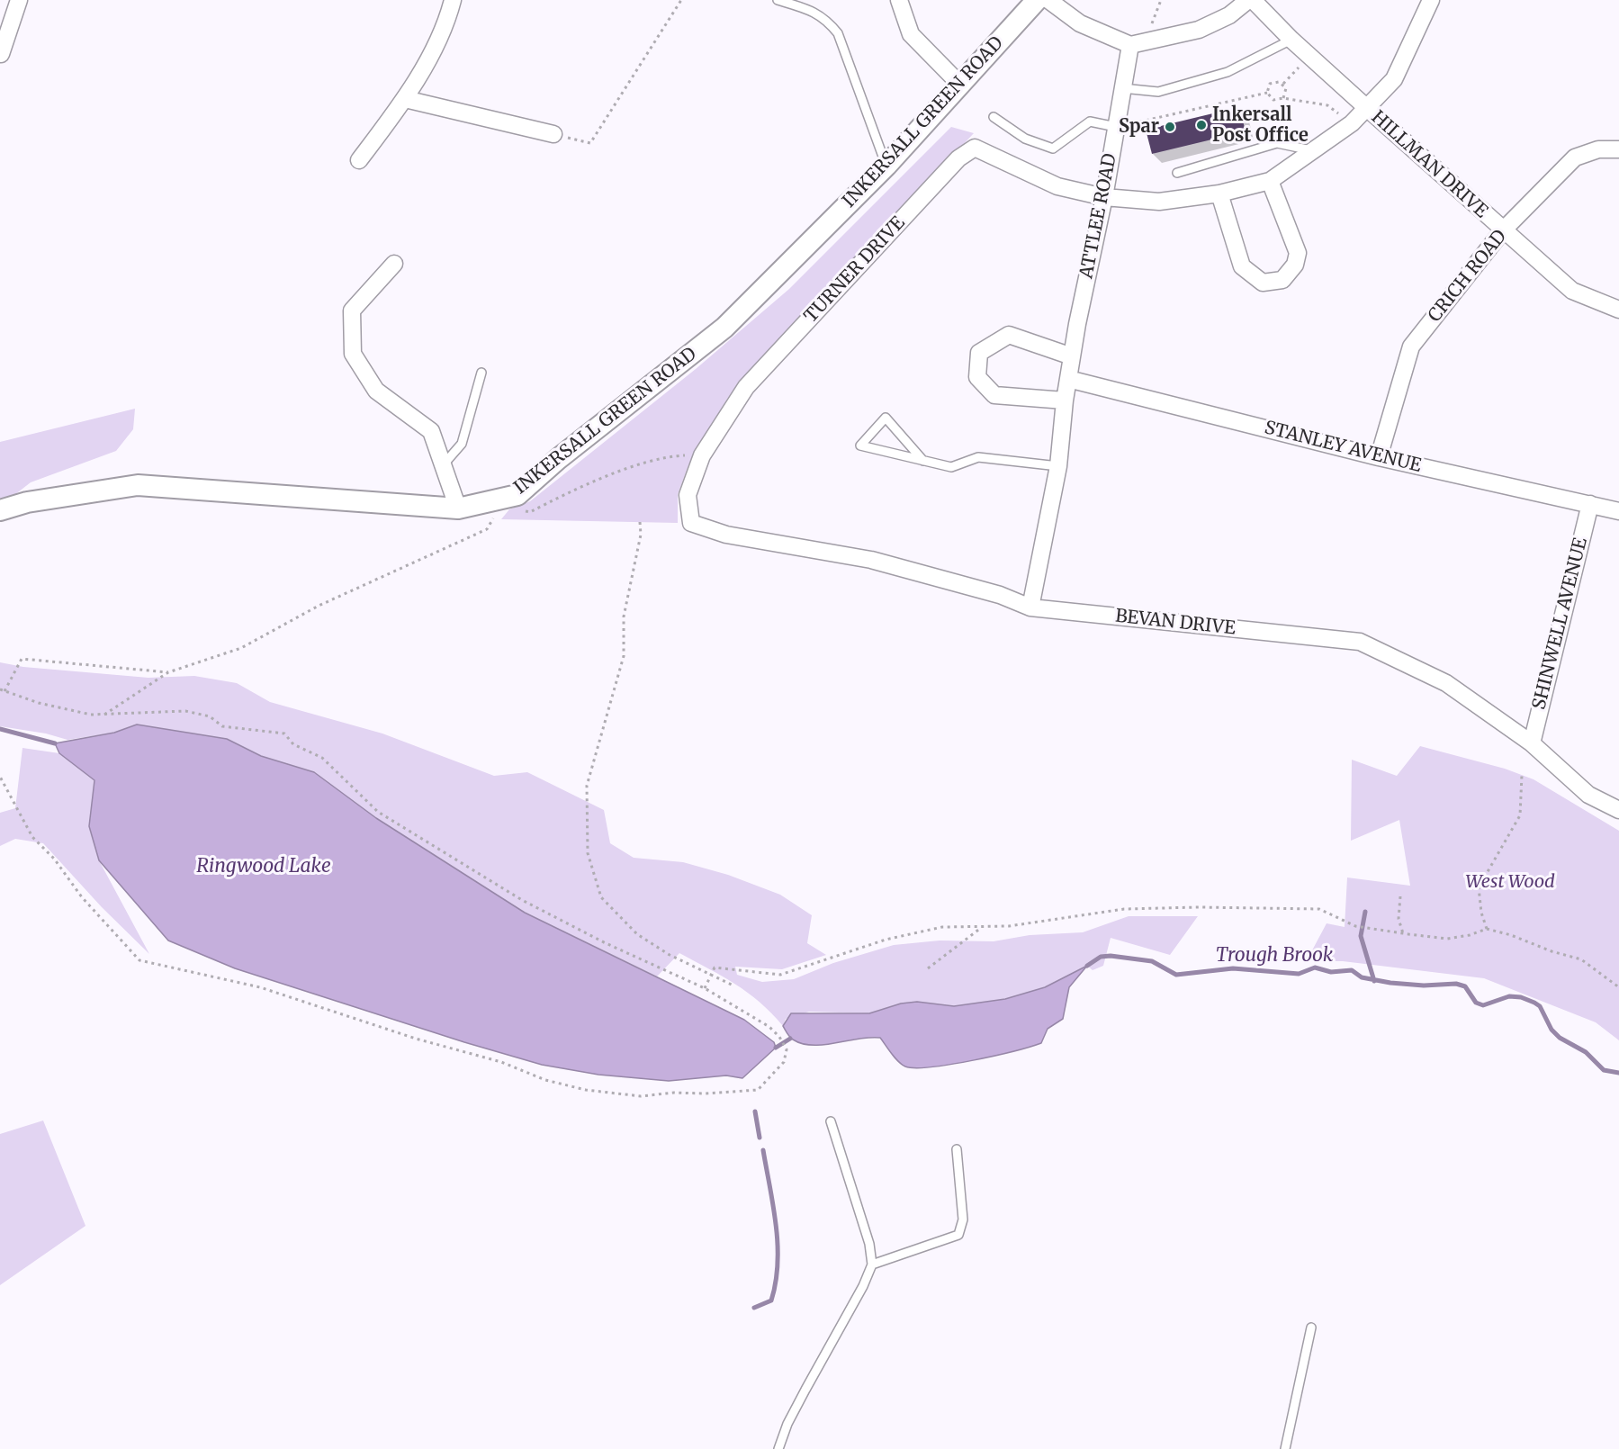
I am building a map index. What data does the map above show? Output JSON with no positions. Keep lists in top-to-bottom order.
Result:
{
  "streets": {
    "street": [
      "INKERSALL GREEN ROAD",
      "HILLMAN DRIVE",
      "ATTLEE ROAD",
      "TURNER DRIVE",
      "CRICH ROAD",
      "STANLEY AVENUE",
      "BEVAN DRIVE",
      "SHINWELL AVENUE"
    ]
  },
  "crossings": [
    ["HILLMAN DRIVE", "CRICH ROAD"],
    ["ATTLEE ROAD", "TURNER DRIVE"],
    ["ATTLEE ROAD", "STANLEY AVENUE"],
    ["ATTLEE ROAD", "BEVAN DRIVE"],
    ["TURNER DRIVE", "BEVAN DRIVE"],
    ["CRICH ROAD", "STANLEY AVENUE"],
    ["STANLEY AVENUE", "SHINWELL AVENUE"],
    ["BEVAN DRIVE", "SHINWELL AVENUE"]
  ],
  "water": ["Ringwood Lake", "Trough Brook"],
  "parks": ["West Wood"],
  "places": ["Inkersall Post Office", "Spar"]
}
